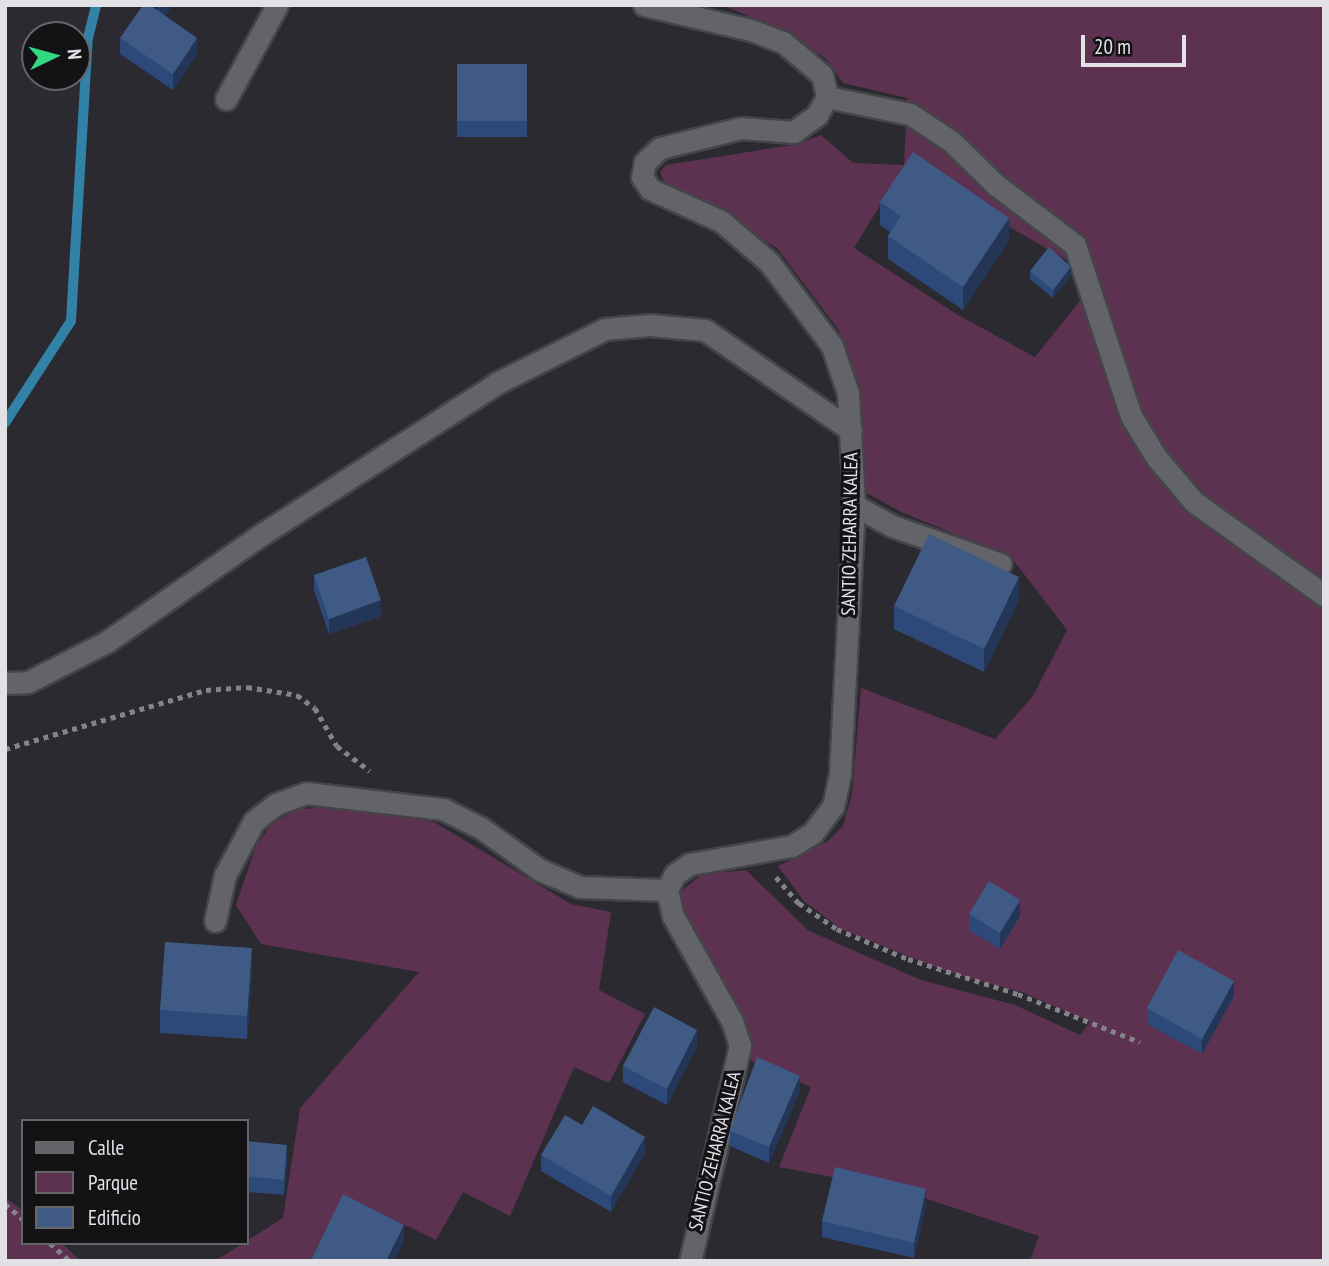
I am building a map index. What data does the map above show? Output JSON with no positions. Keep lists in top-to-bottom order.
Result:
{
  "streets": {
    "street": ["SANTIO ZEHARRA KALEA"]
  },
  "legend": ["Calle", "Parque", "Edificio"],
  "scale_bar": "20 m",
  "north": "right"
}
